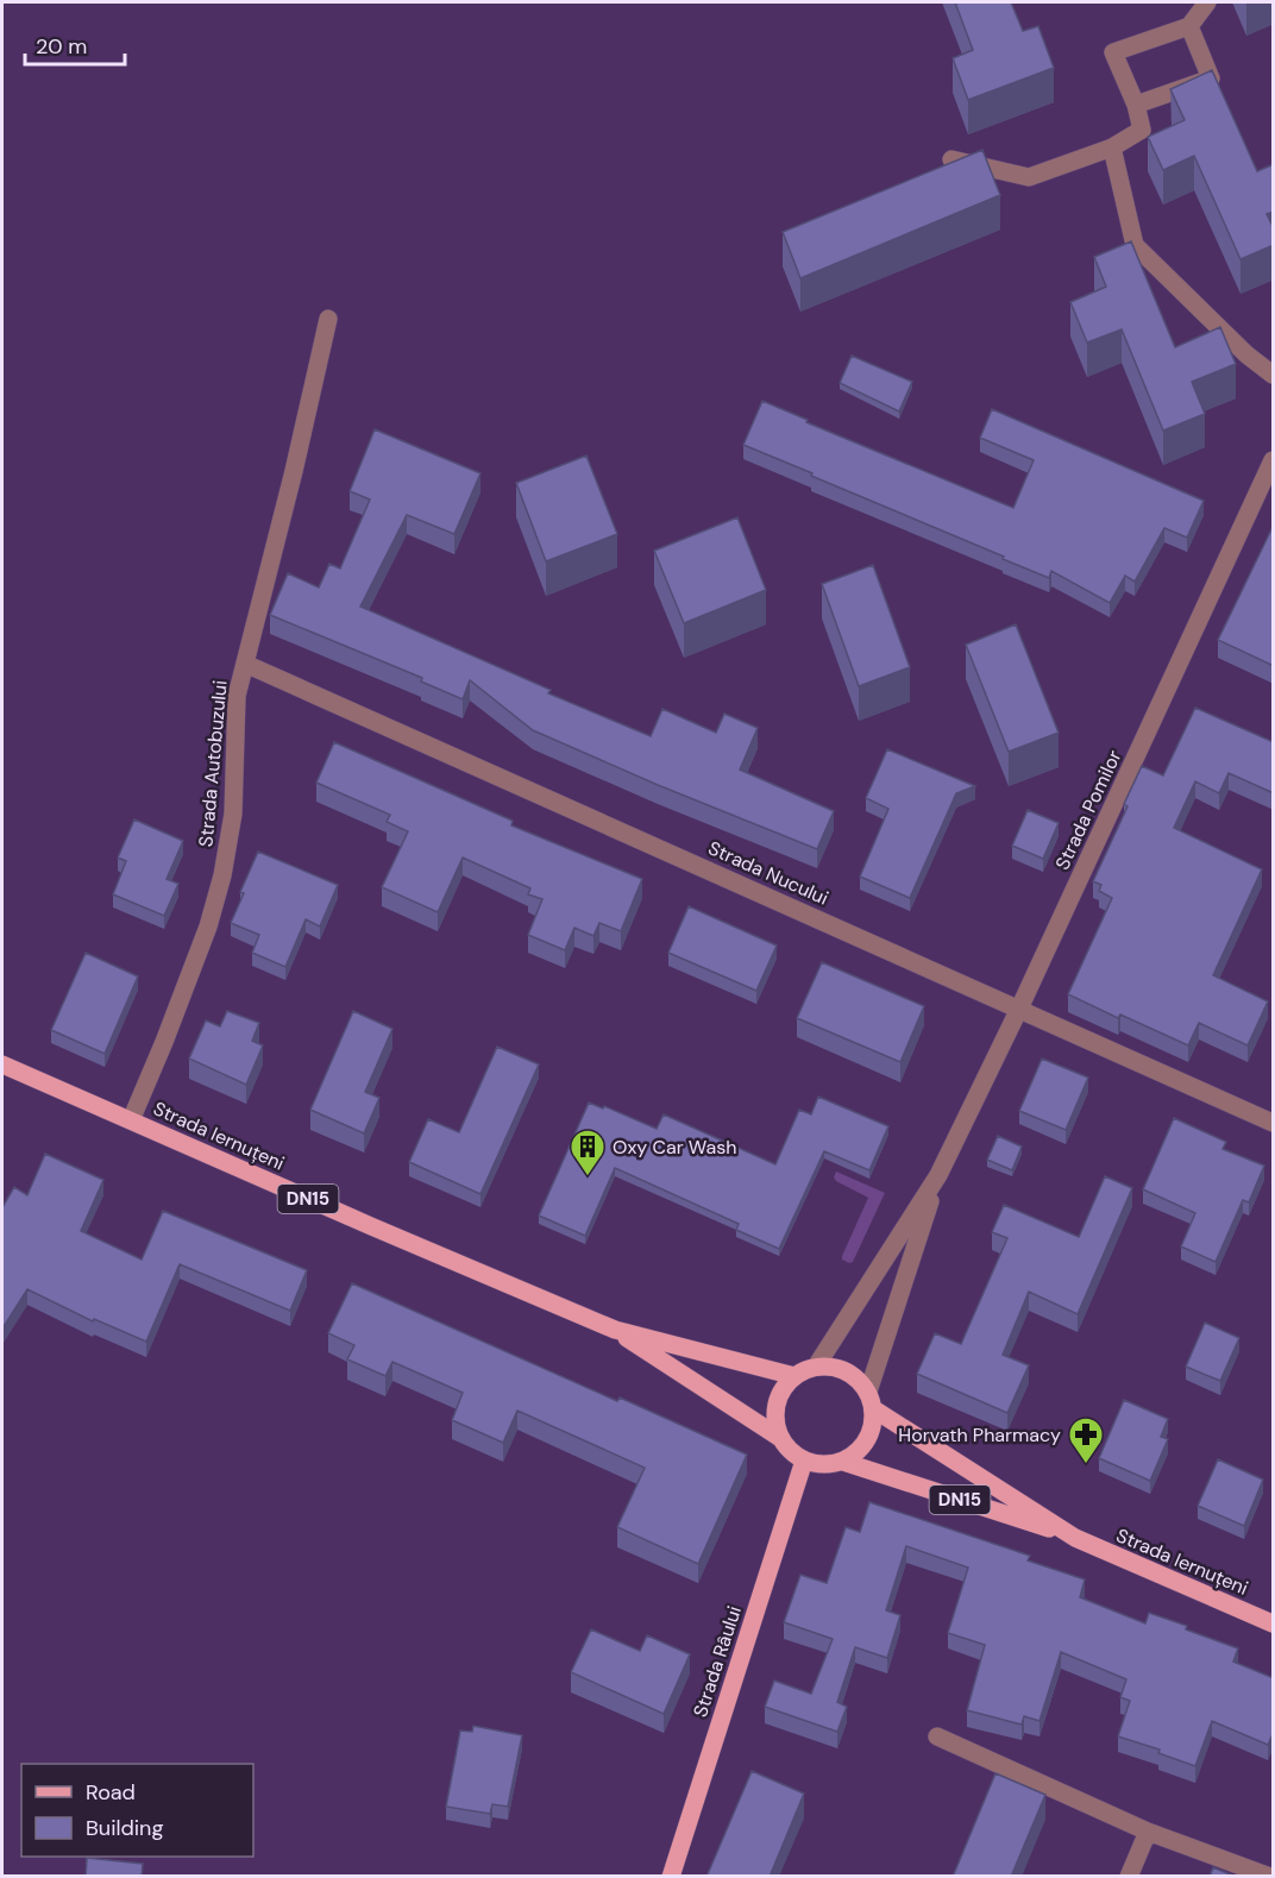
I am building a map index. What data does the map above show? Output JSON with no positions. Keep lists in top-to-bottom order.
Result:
{
  "streets": {
    "main road": ["Strada Iernuțeni", "DN15", "Strada Râului"],
    "street": ["Strada Autobuzului", "Strada Pomilor", "Strada Nucului"]
  },
  "crossings": [
    ["Strada Autobuzului", "Strada Nucului"],
    ["Strada Autobuzului", "Strada Iernuțeni"],
    ["Strada Pomilor", "Strada Nucului"],
    ["Strada Pomilor", "Strada Iernuțeni"],
    ["Strada Pomilor", "DN15"],
    ["Strada Pomilor", "Strada Râului"],
    ["Strada Iernuțeni", "DN15"],
    ["Strada Iernuțeni", "Strada Râului"],
    ["DN15", "Strada Râului"]
  ],
  "places": {
    "building": ["Oxy Car Wash"],
    "pharmacy": ["Horvath Pharmacy"]
  },
  "legend": ["Road", "Building"],
  "scale_bar": "20 m"
}
